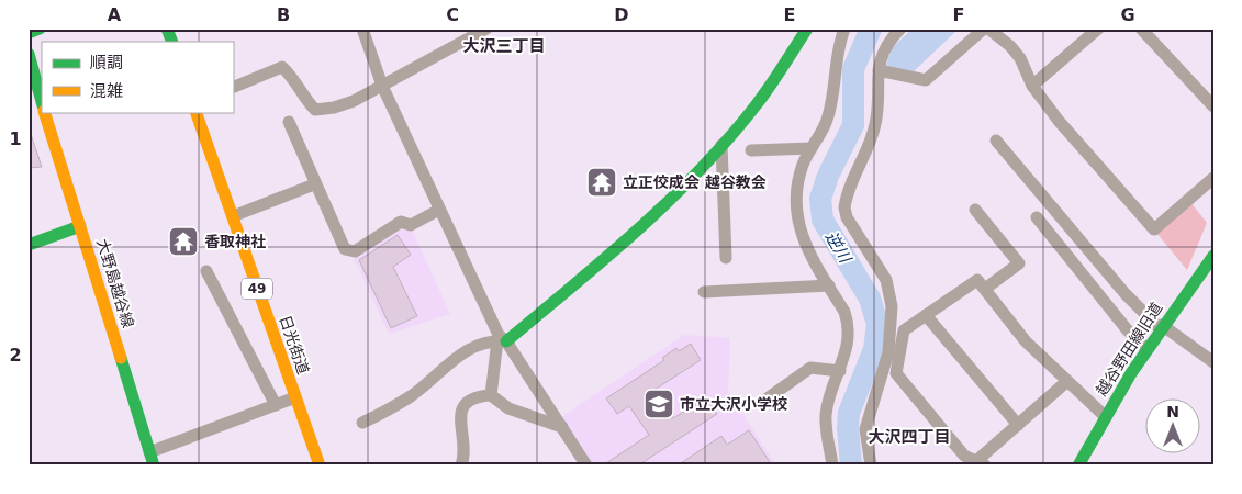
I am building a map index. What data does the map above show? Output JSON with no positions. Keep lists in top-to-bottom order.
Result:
{
  "streets": {
    "main road": [
      "大野島越谷線",
      "49",
      "日光街道",
      "越谷野田線旧道"
    ]
  },
  "districts": ["大沢三丁目", "大沢四丁目"],
  "water": ["逆川"],
  "places": {
    "temple": ["立正佼成会 越谷教会", "香取神社"],
    "school or university": ["市立大沢小学校"]
  },
  "legend": ["順調", "混雑"],
  "north": "top",
  "grid": {
    "columns": [
      "A",
      "B",
      "C",
      "D",
      "E",
      "F",
      "G"
    ],
    "rows": ["1", "2"]
  }
}
